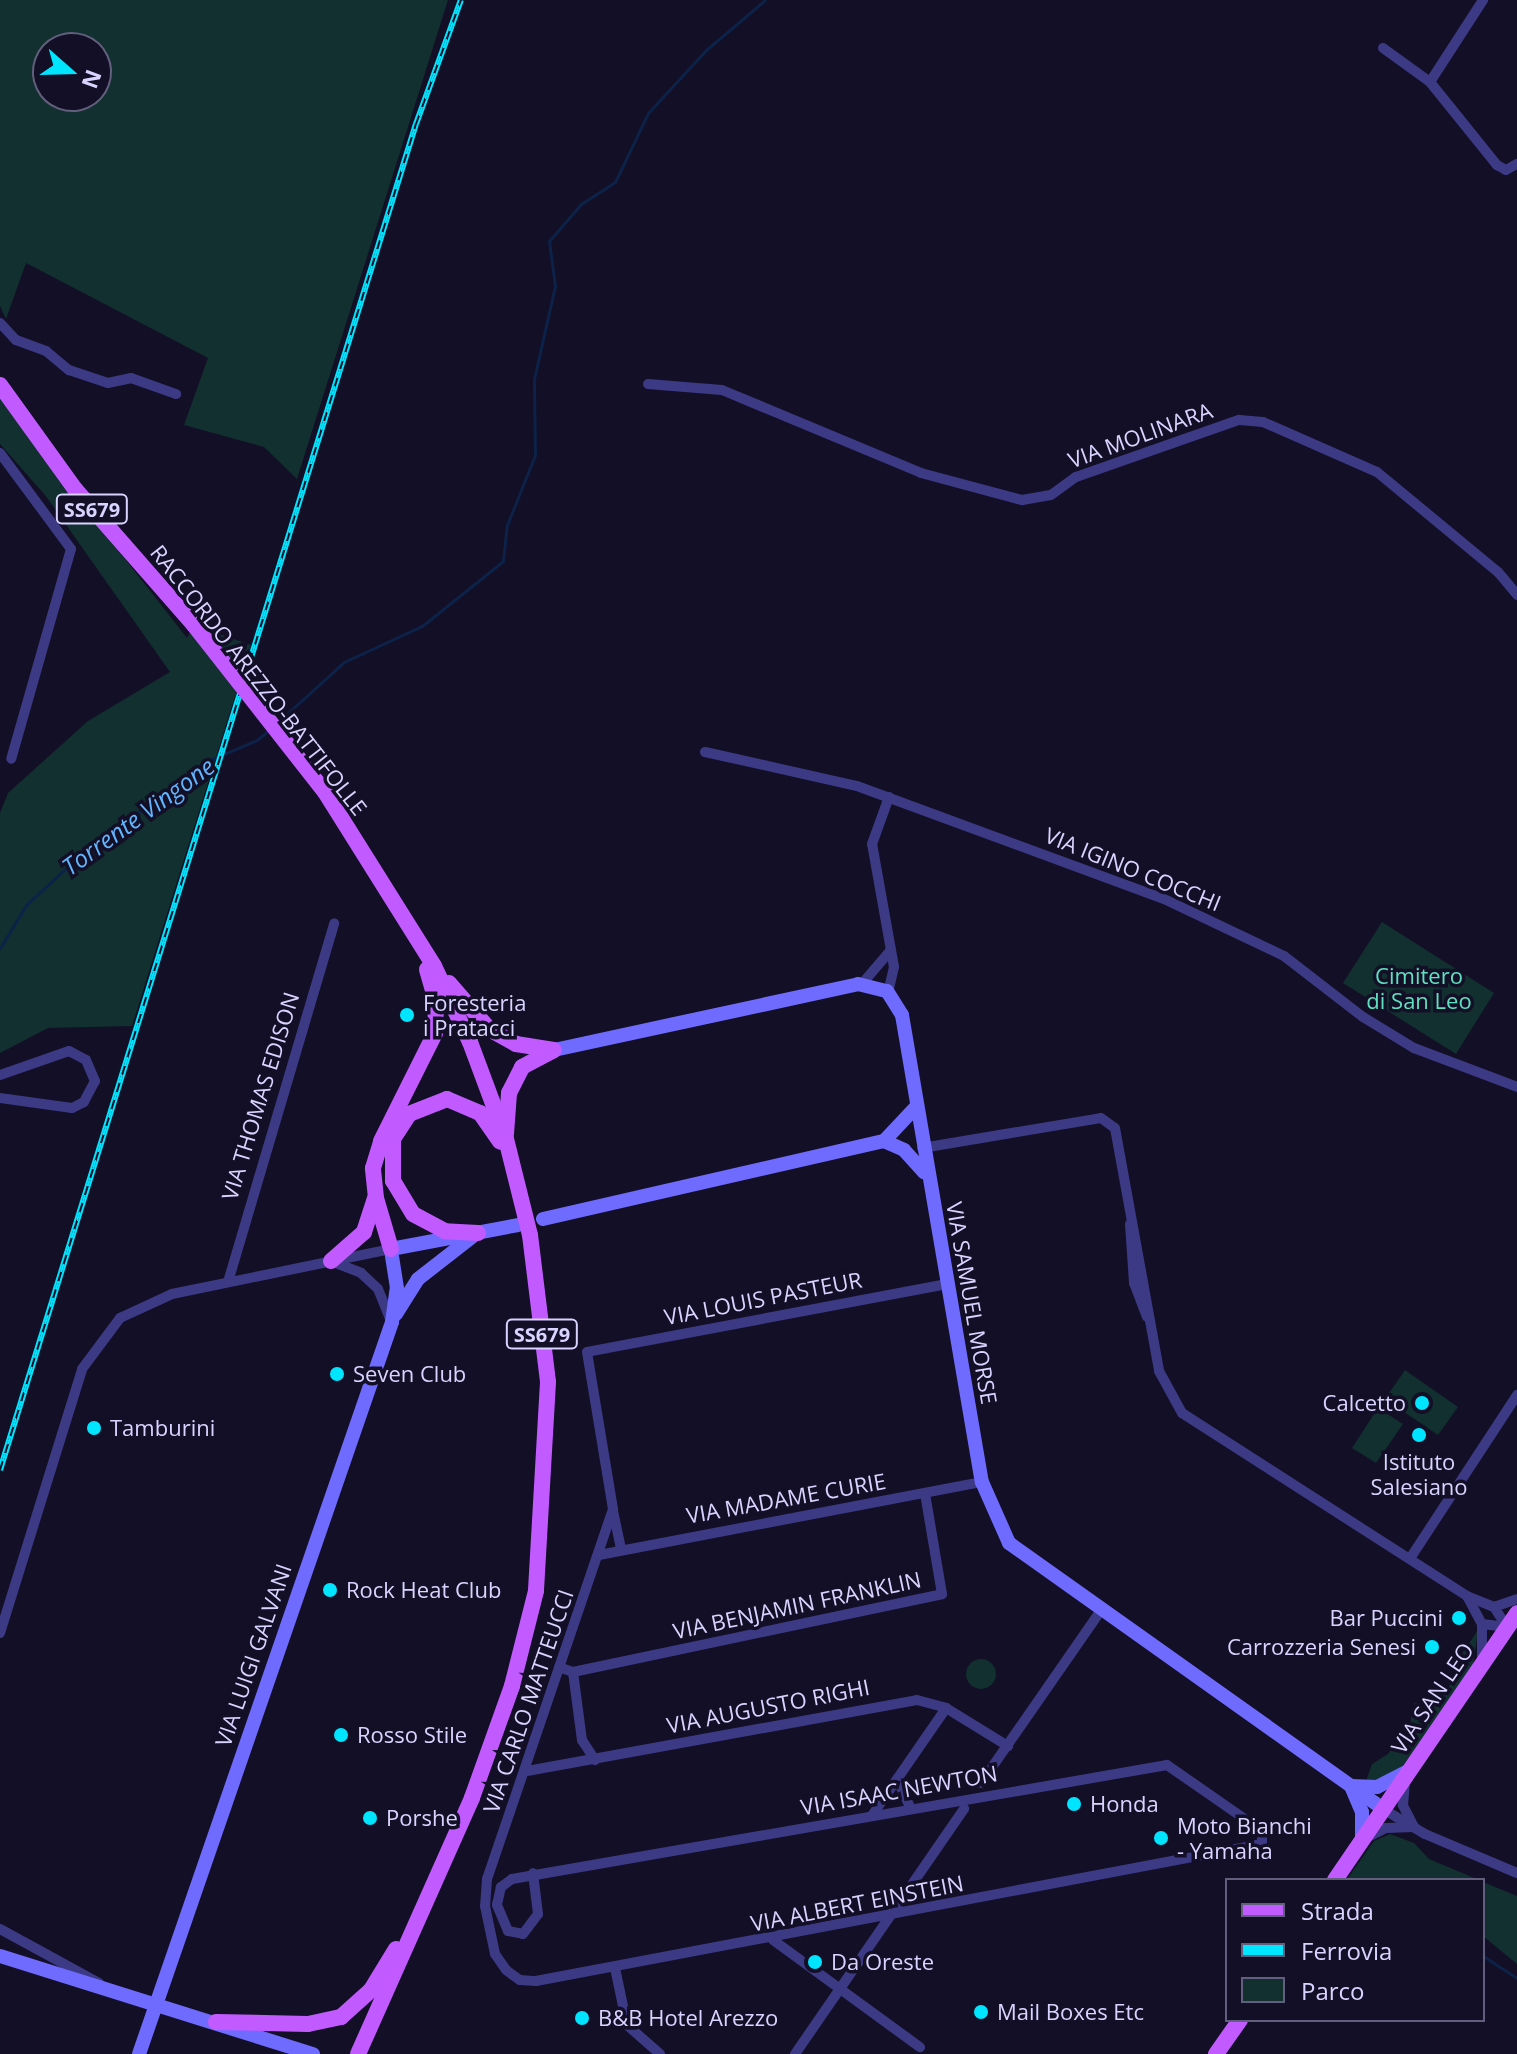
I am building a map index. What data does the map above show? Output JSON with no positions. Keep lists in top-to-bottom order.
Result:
{
  "streets": {
    "main road": ["SS679", "RACCORDO AREZZO-BATTIFOLLE", "VIA SAN LEO"],
    "street": [
      "VIA MOLINARA",
      "VIA IGINO COCCHI",
      "VIA THOMAS EDISON",
      "VIA LOUIS PASTEUR",
      "VIA SAMUEL MORSE",
      "VIA MADAME CURIE",
      "VIA BENJAMIN FRANKLIN",
      "VIA LUIGI GALVANI",
      "VIA CARLO MATTEUCCI",
      "VIA AUGUSTO RIGHI",
      "VIA ISAAC NEWTON",
      "VIA ALBERT EINSTEIN"
    ]
  },
  "crossings": [
    ["VIA LOUIS PASTEUR", "VIA SAMUEL MORSE"],
    ["VIA LOUIS PASTEUR", "VIA CARLO MATTEUCCI"],
    ["VIA SAMUEL MORSE", "VIA MADAME CURIE"],
    ["VIA SAMUEL MORSE", "VIA SAN LEO"],
    ["VIA MADAME CURIE", "VIA BENJAMIN FRANKLIN"],
    ["VIA MADAME CURIE", "VIA CARLO MATTEUCCI"],
    ["VIA CARLO MATTEUCCI", "VIA AUGUSTO RIGHI"],
    ["VIA CARLO MATTEUCCI", "VIA ALBERT EINSTEIN"],
    ["VIA ISAAC NEWTON", "VIA ALBERT EINSTEIN"]
  ],
  "water": ["Torrente Vingone"],
  "parks": ["Cimitero di San Leo"],
  "places": [
    "Foresteria i Pratacci",
    "Seven Club",
    "Calcetto",
    "Tamburini",
    "Istituto Salesiano",
    "Rock Heat Club",
    "Bar Puccini",
    "Carrozzeria Senesi",
    "Rosso Stile",
    "Honda",
    "Porshe",
    "Moto Bianchi - Yamaha",
    "Da Oreste",
    "Mail Boxes Etc",
    "B&B Hotel Arezzo"
  ],
  "legend": ["Strada", "Ferrovia", "Parco"],
  "north": "right"
}
